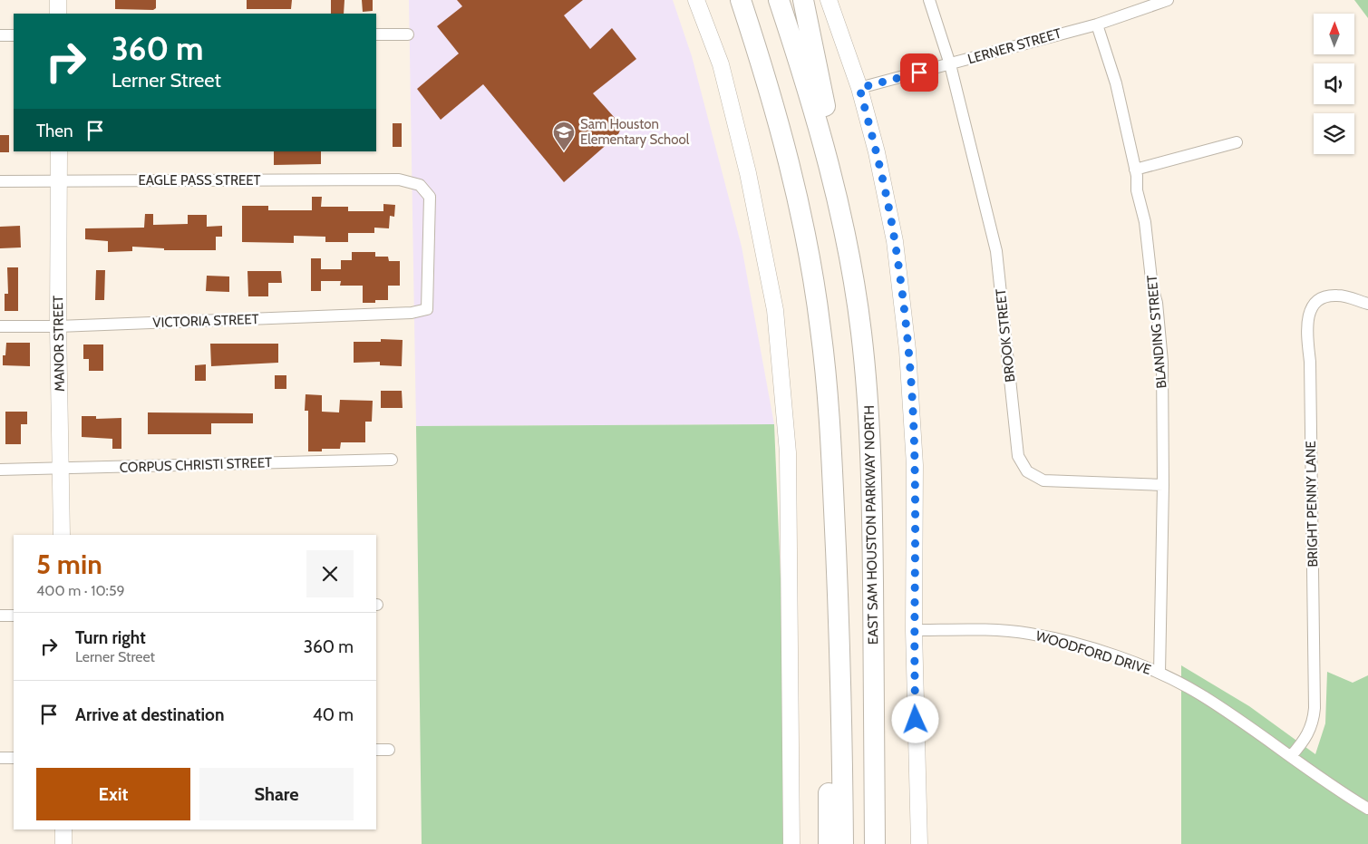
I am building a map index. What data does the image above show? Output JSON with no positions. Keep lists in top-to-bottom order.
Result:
{
  "streets": {
    "highway": ["EAST SAM HOUSTON PARKWAY NORTH"],
    "main road": ["MANOR STREET"],
    "street": [
      "LERNER STREET",
      "EAGLE PASS STREET",
      "VICTORIA STREET",
      "BLANDING STREET",
      "BROOK STREET",
      "CORPUS CHRISTI STREET",
      "BRIGHT PENNY LANE",
      "WOODFORD DRIVE"
    ]
  },
  "crossings": [
    ["LERNER STREET", "BLANDING STREET"],
    ["LERNER STREET", "BROOK STREET"],
    ["EAGLE PASS STREET", "VICTORIA STREET"],
    ["EAGLE PASS STREET", "MANOR STREET"],
    ["VICTORIA STREET", "MANOR STREET"],
    ["BLANDING STREET", "BROOK STREET"],
    ["BLANDING STREET", "WOODFORD DRIVE"],
    ["MANOR STREET", "CORPUS CHRISTI STREET"],
    ["BRIGHT PENNY LANE", "WOODFORD DRIVE"]
  ],
  "places": {
    "school or university": ["Sam Houston Elementary School"]
  },
  "north": "top",
  "page": {
    "turn": ["360 m", "Lerner Street"],
    "then": "Then",
    "heading": ["5 min", "400 m · 10:59"],
    "list": [
      {
        "name": "Turn right",
        "note": "Lerner Street",
        "value": "360 m"
      },
      {
        "name": "Arrive at destination",
        "value": "40 m"
      }
    ],
    "buttons": ["Exit", "Share"]
  }
}
